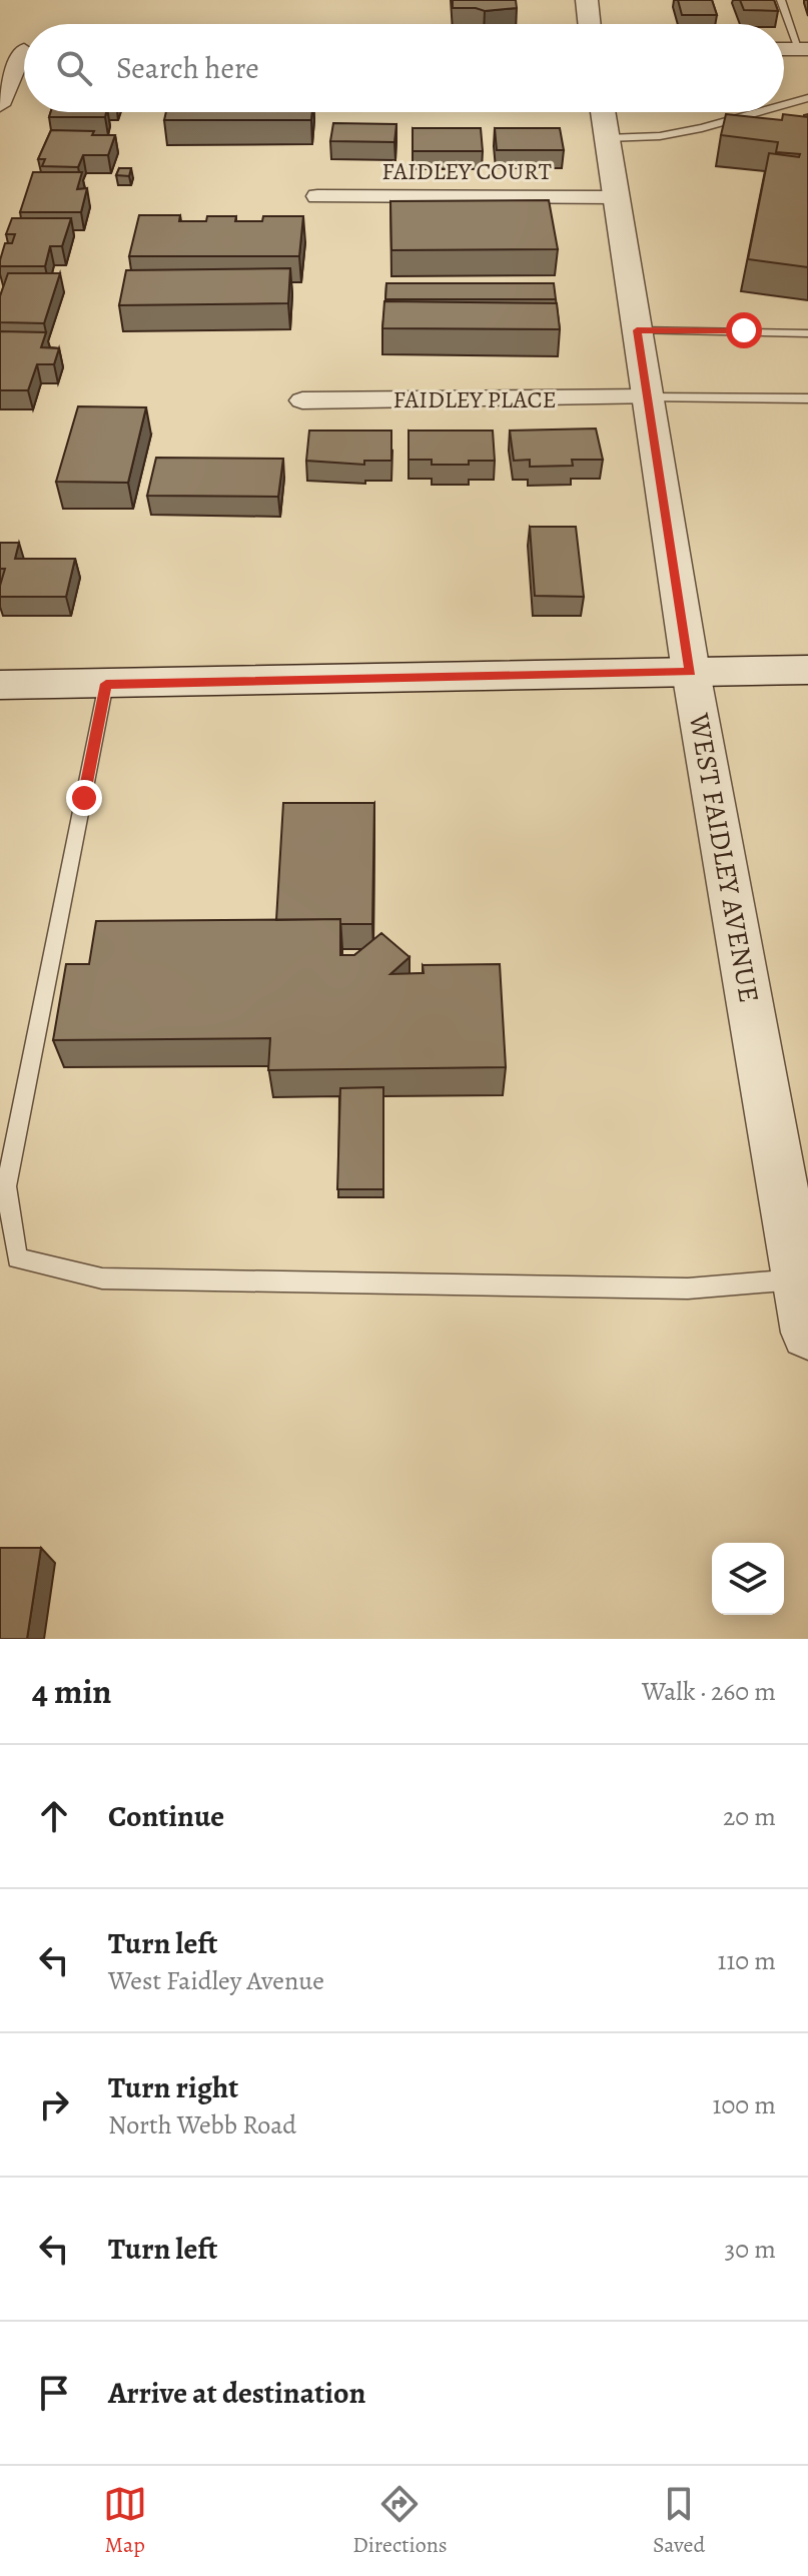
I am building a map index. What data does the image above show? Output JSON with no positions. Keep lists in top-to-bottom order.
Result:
{
  "streets": {
    "street": ["FAIDLEY COURT", "FAIDLEY PLACE", "WEST FAIDLEY AVENUE"]
  },
  "crossings": [
    ["FAIDLEY COURT", "WEST FAIDLEY AVENUE"],
    ["FAIDLEY PLACE", "WEST FAIDLEY AVENUE"]
  ],
  "page": {
    "search": "Search here",
    "heading": ["4 min", "Walk · 260 m"],
    "list": [
      ["Continue", "20 m"],
      ["Turn left", "West Faidley Avenue", "110 m"],
      ["Turn right", "North Webb Road", "100 m"],
      ["Turn left", "30 m"],
      "Arrive at destination"
    ],
    "nav": ["Map", "Directions", "Saved"]
  }
}
